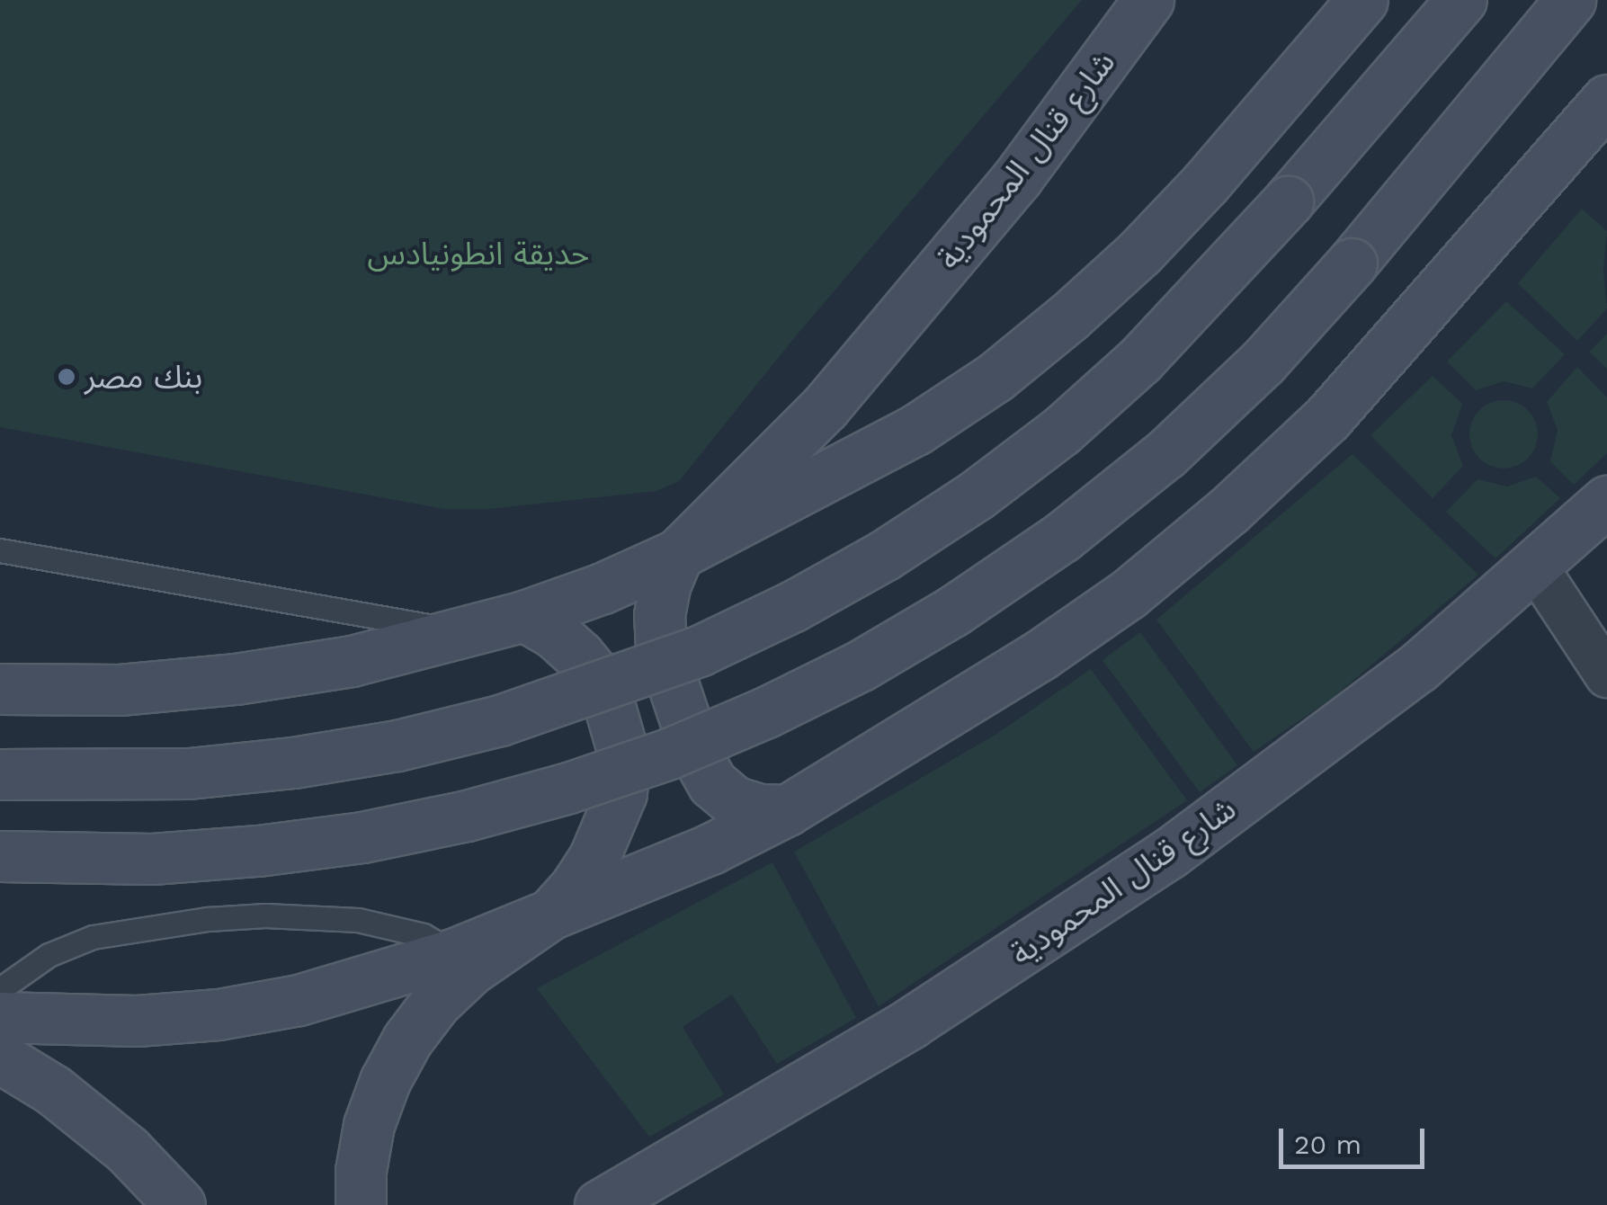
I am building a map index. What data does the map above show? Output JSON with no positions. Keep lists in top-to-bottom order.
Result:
{
  "streets": {
    "main road": ["شارع قنال المحمودية"]
  },
  "parks": ["حديقة انطونيادس"],
  "places": ["بنك مصر"],
  "scale_bar": "20 m"
}
